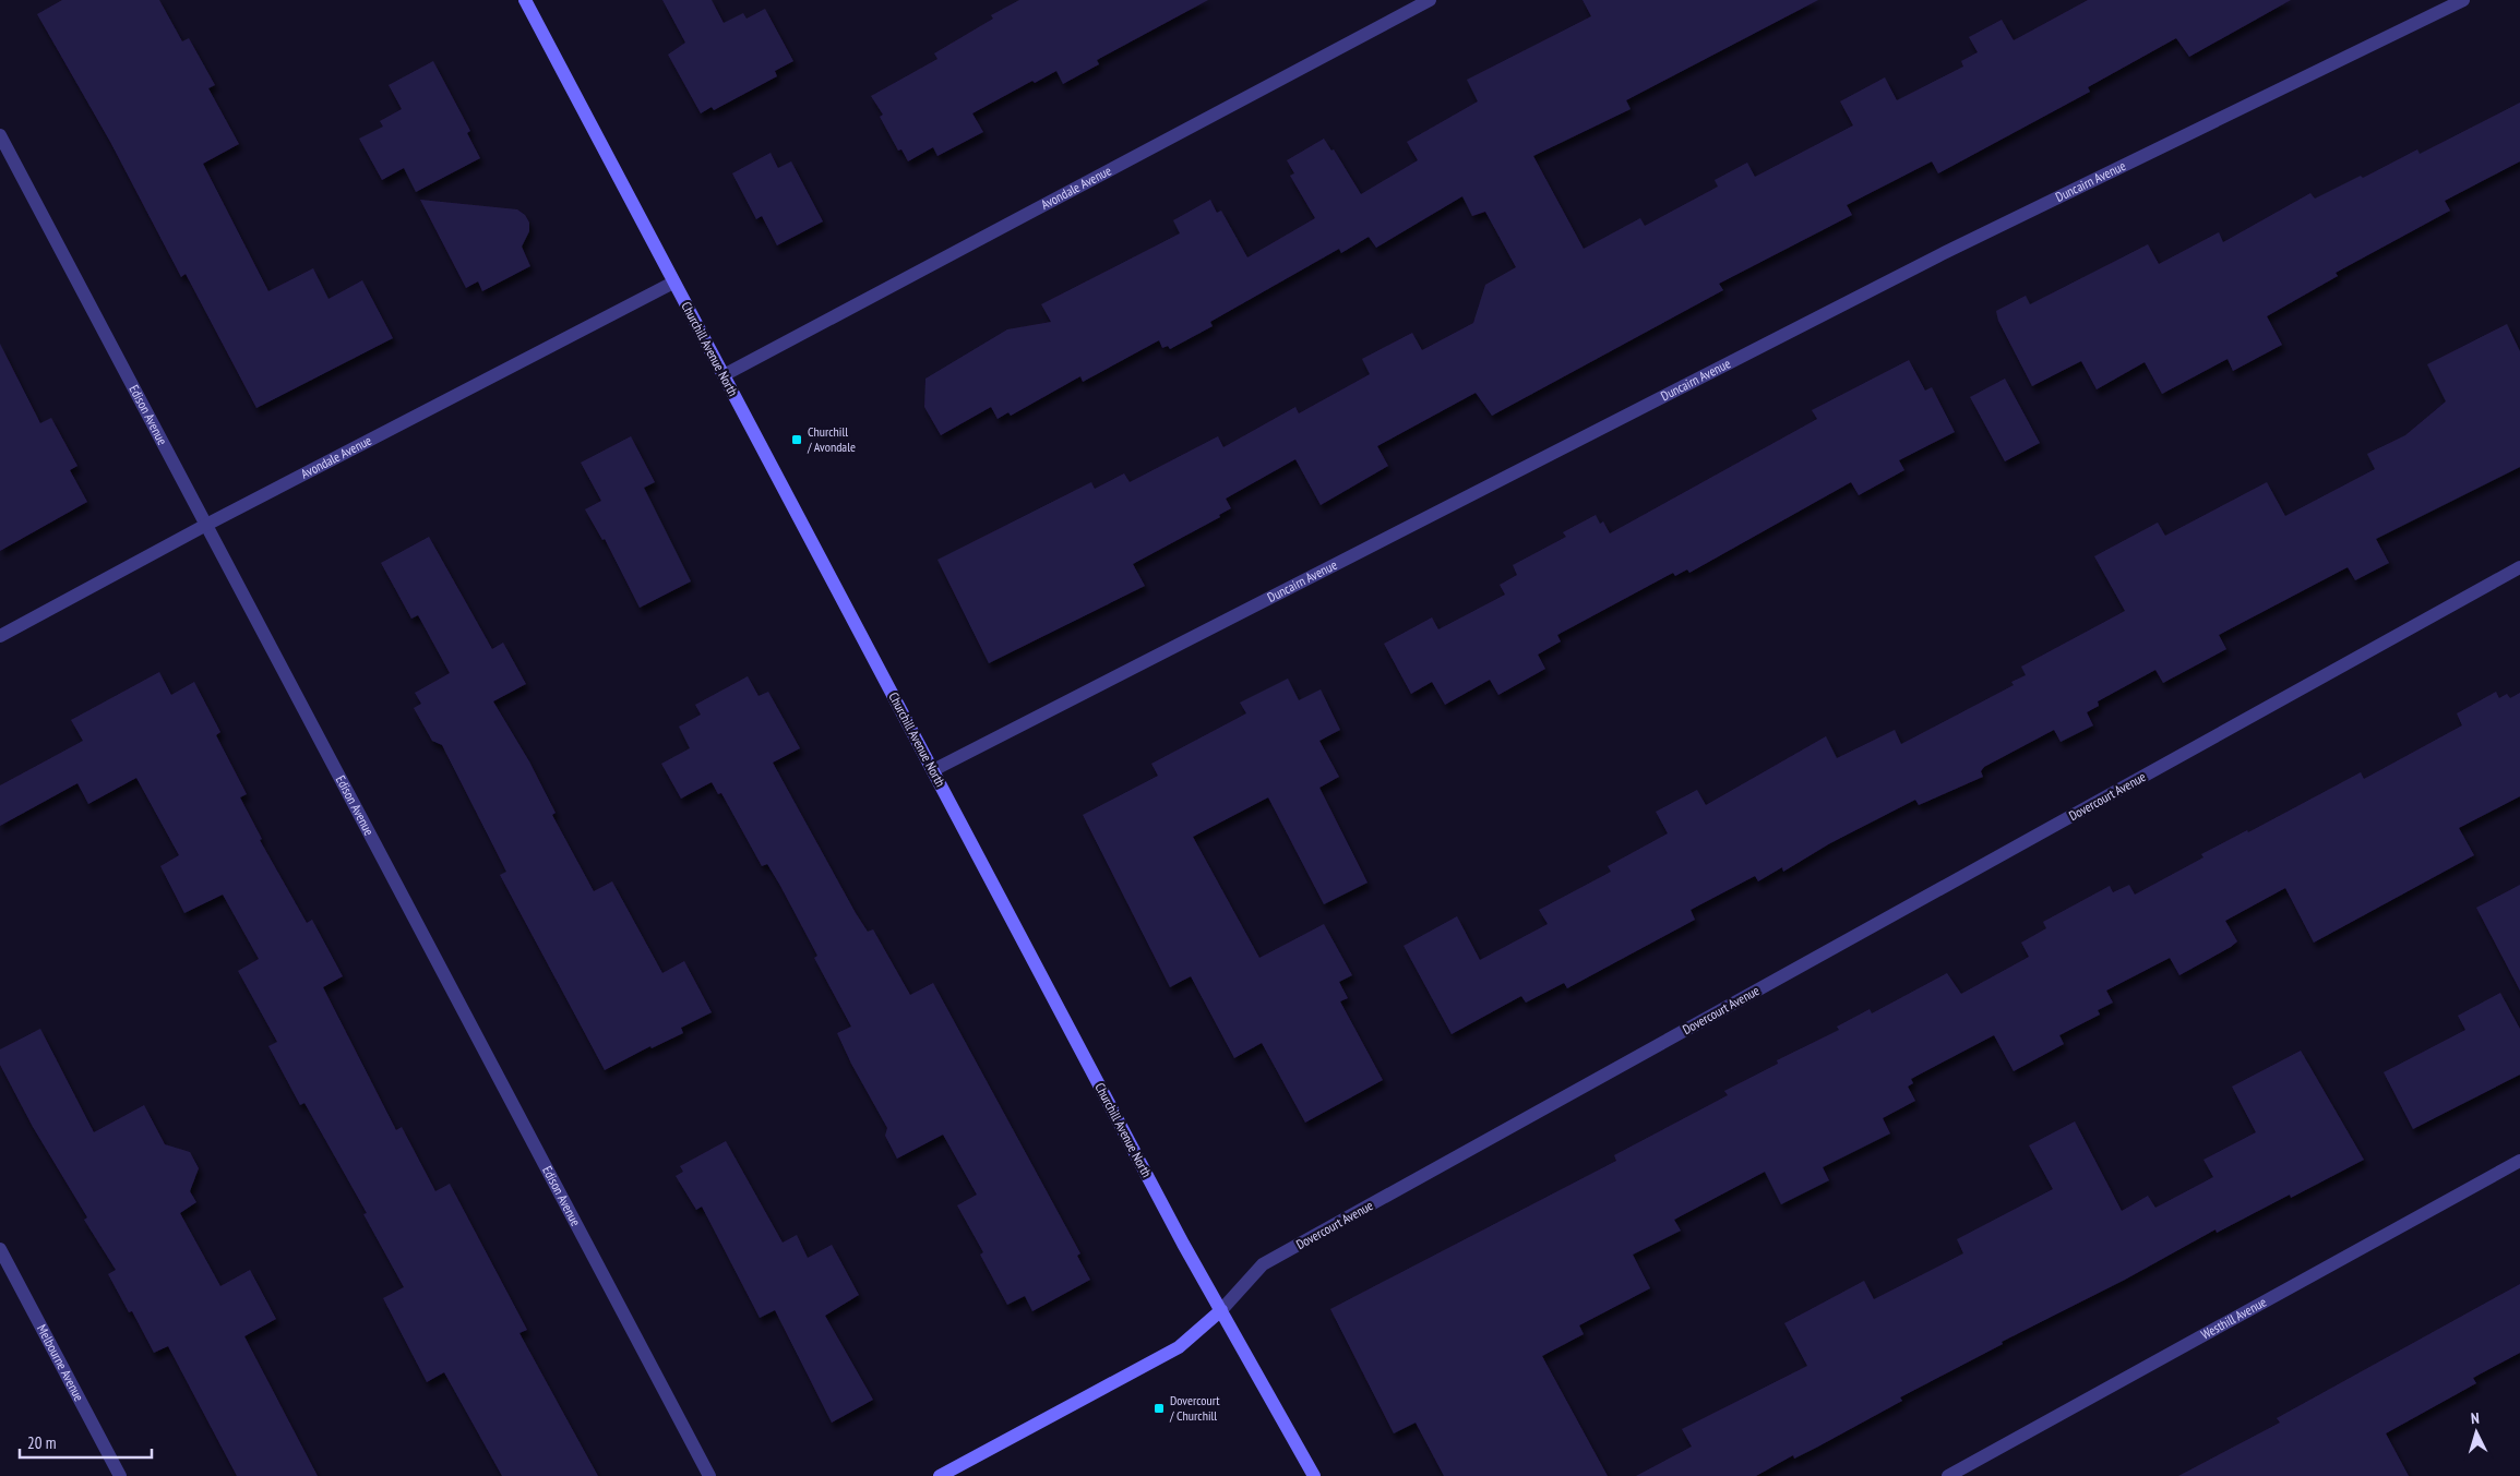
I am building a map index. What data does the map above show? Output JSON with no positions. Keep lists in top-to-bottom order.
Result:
{
  "streets": {
    "main road": ["Churchill Avenue North", "Dovercourt Avenue"],
    "street": [
      "Duncairn Avenue",
      "Avondale Avenue",
      "Edison Avenue",
      "Westhill Avenue",
      "Melbourne Avenue"
    ]
  },
  "crossings": [
    ["Duncairn Avenue", "Churchill Avenue North"],
    ["Avondale Avenue", "Churchill Avenue North"],
    ["Avondale Avenue", "Edison Avenue"],
    ["Churchill Avenue North", "Dovercourt Avenue"]
  ],
  "places": {
    "transit": ["Churchill / Avondale", "Dovercourt / Churchill"]
  },
  "scale_bar": "20 m",
  "north": "top"
}
